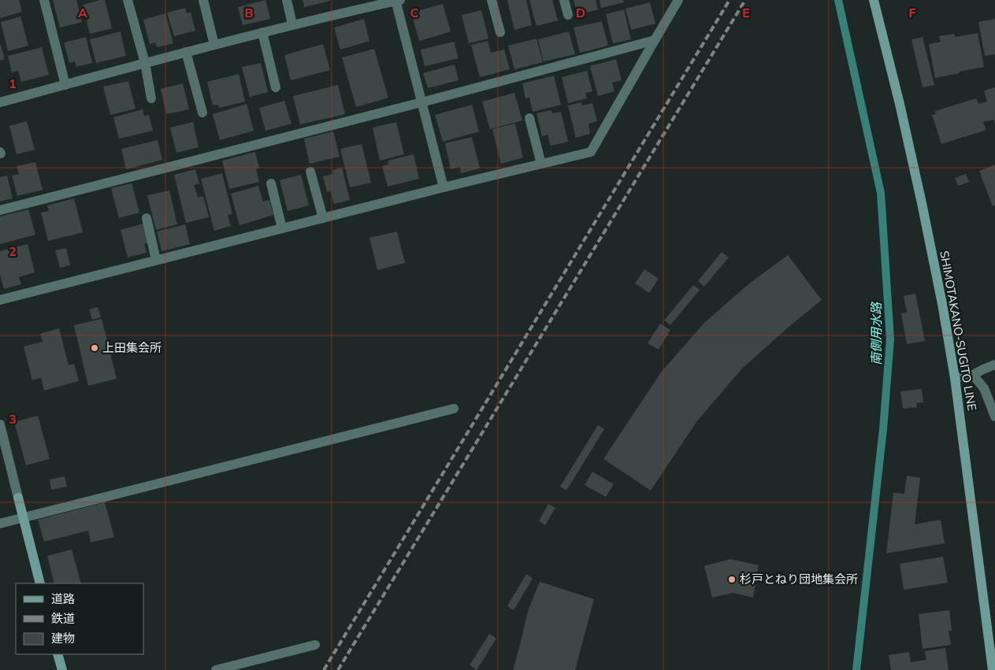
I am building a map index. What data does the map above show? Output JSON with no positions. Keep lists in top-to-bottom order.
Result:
{
  "streets": {
    "main road": ["SHIMOTAKANO-SUGITO LINE"]
  },
  "water": ["南側用水路"],
  "places": ["上田集会所", "杉戸とねり団地集会所"],
  "legend": ["道路", "鉄道", "建物"],
  "grid": {
    "columns": [
      "A",
      "B",
      "C",
      "D",
      "E",
      "F"
    ],
    "rows": ["1", "2", "3"]
  }
}
